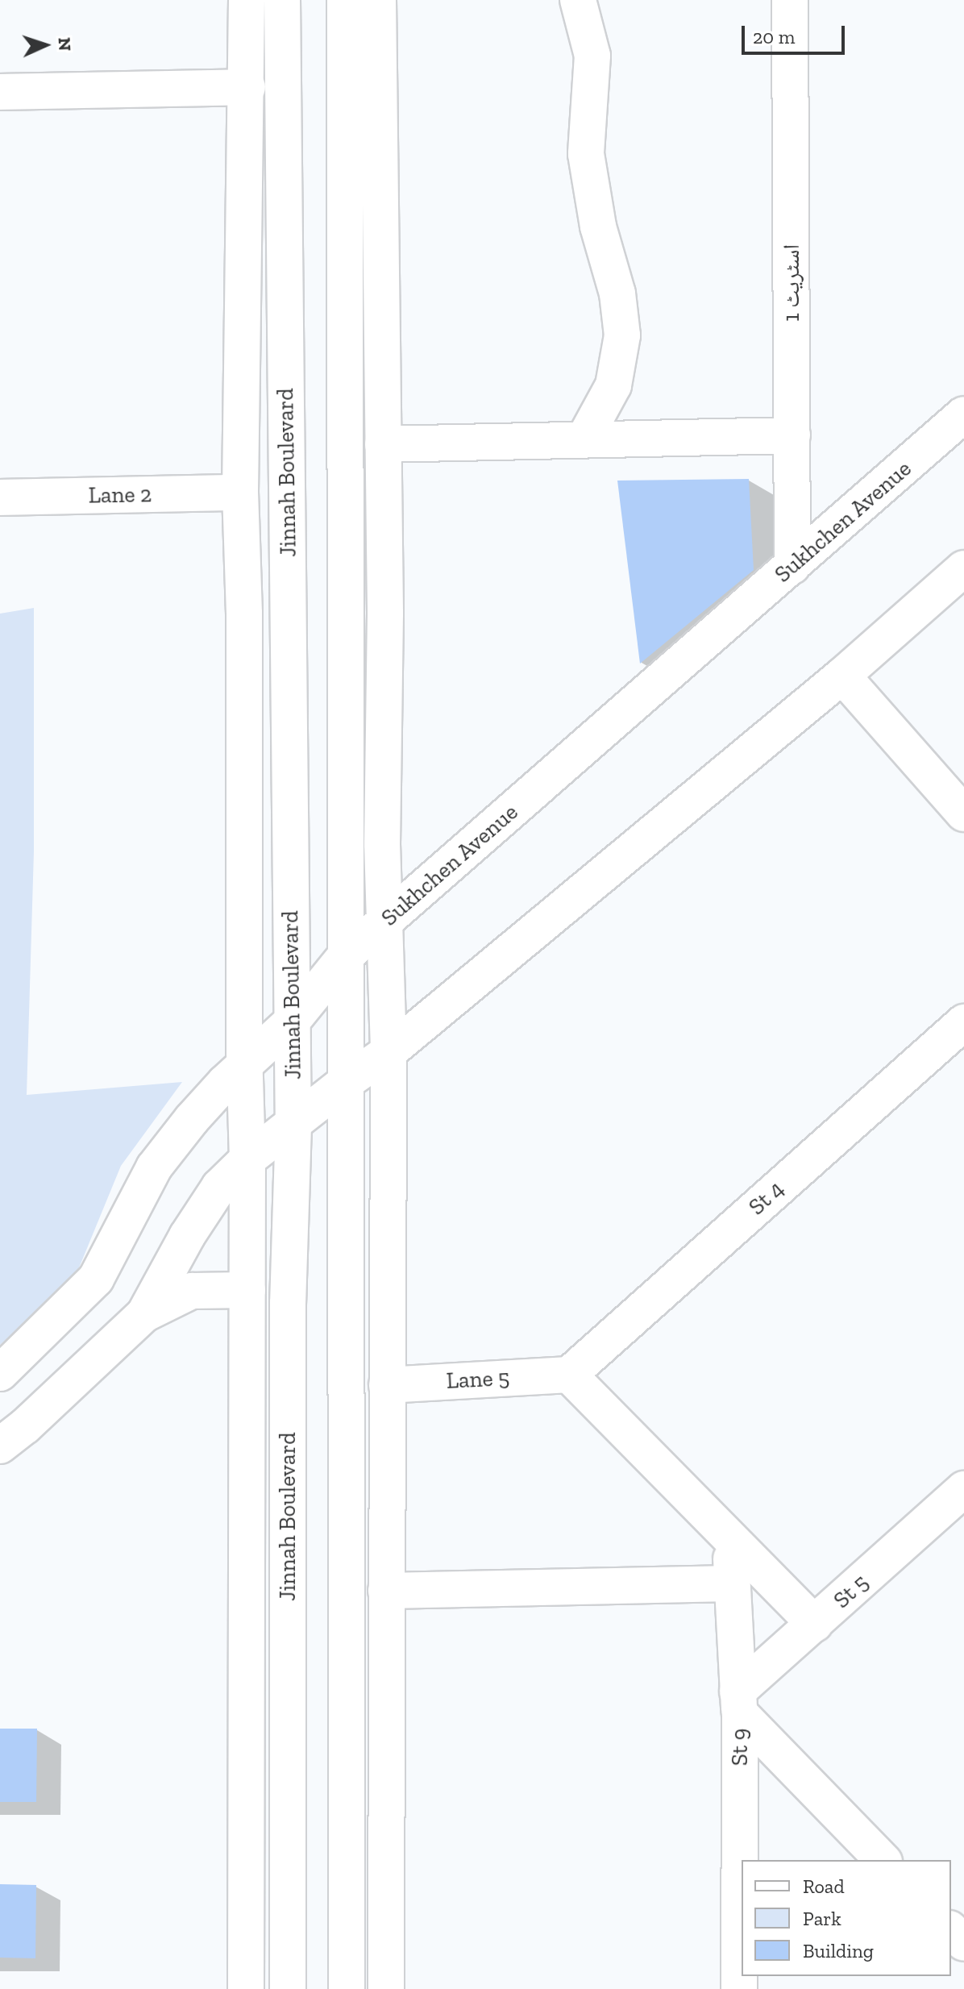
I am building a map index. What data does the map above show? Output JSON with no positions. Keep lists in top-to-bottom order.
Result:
{
  "streets": {
    "street": [
      "اسٹریٹ 1",
      "Jinnah Boulevard",
      "Lane 2",
      "Sukhchen Avenue",
      "St 4",
      "Lane 5",
      "St 5",
      "St 9"
    ]
  },
  "crossings": [
    ["اسٹریٹ 1", "Sukhchen Avenue"],
    ["Jinnah Boulevard", "Sukhchen Avenue"],
    ["St 4", "Lane 5"],
    ["St 5", "St 9"]
  ],
  "legend": ["Road", "Park", "Building"],
  "scale_bar": "20 m",
  "north": "right"
}
